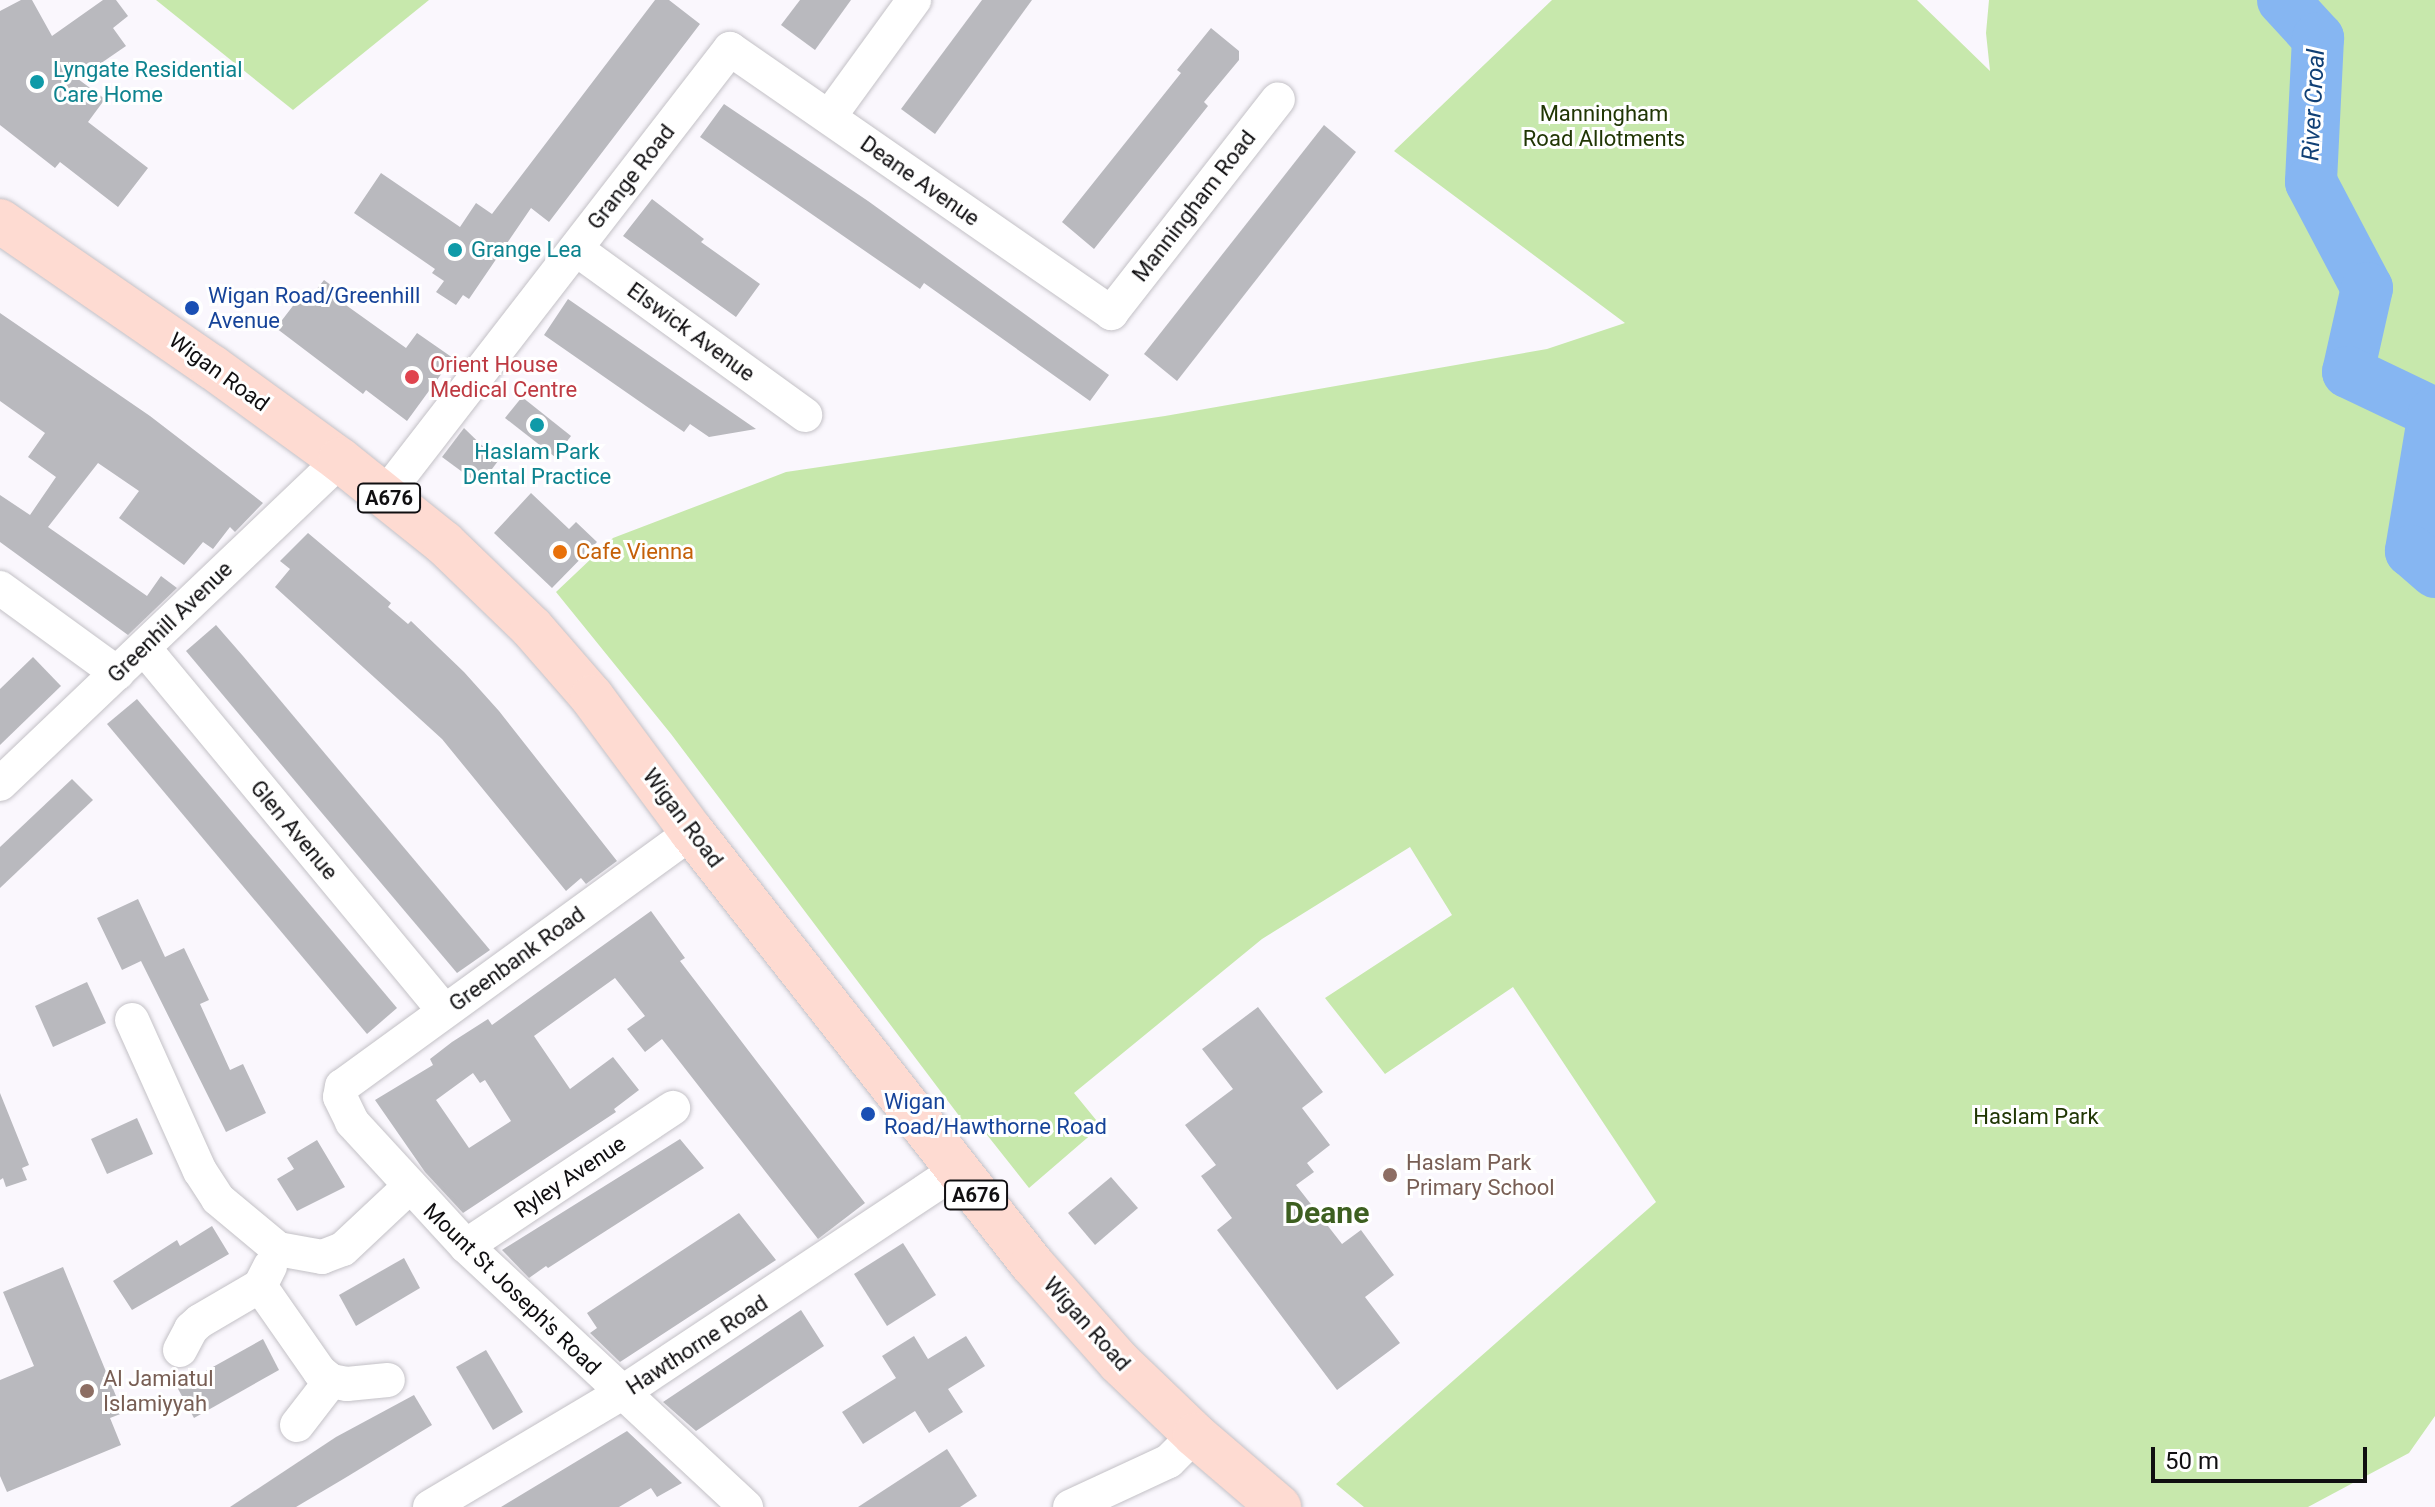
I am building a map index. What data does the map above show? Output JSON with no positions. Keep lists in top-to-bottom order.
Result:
{
  "streets": {
    "main road": ["Wigan Road", "A676"],
    "street": [
      "Grange Road",
      "Deane Avenue",
      "Manningham Road",
      "Elswick Avenue",
      "Greenhill Avenue",
      "Glen Avenue",
      "Greenbank Road",
      "Ryley Avenue",
      "Mount St Joseph's Road",
      "Hawthorne Road"
    ]
  },
  "crossings": [
    ["Grange Road", "Deane Avenue"],
    ["Grange Road", "Elswick Avenue"],
    ["Grange Road", "Wigan Road"],
    ["Deane Avenue", "Manningham Road"],
    ["Wigan Road", "Greenhill Avenue"],
    ["Wigan Road", "Greenbank Road"],
    ["Wigan Road", "Hawthorne Road"],
    ["Greenhill Avenue", "Glen Avenue"],
    ["Glen Avenue", "Greenbank Road"],
    ["Greenbank Road", "Mount St Joseph's Road"],
    ["Ryley Avenue", "Mount St Joseph's Road"],
    ["Mount St Joseph's Road", "Hawthorne Road"]
  ],
  "districts": ["Deane"],
  "water": ["River Croal"],
  "parks": ["Manningham Road Allotments", "Haslam Park"],
  "places": [
    "Lyngate Residential Care Home",
    "Grange Lea",
    "Wigan Road/Greenhill Avenue",
    "Orient House Medical Centre",
    "Haslam Park Dental Practice",
    "Cafe Vienna",
    "Wigan Road/Hawthorne Road",
    "Haslam Park Primary School",
    "Al Jamiatul Islamiyyah"
  ],
  "scale_bar": "50 m"
}
